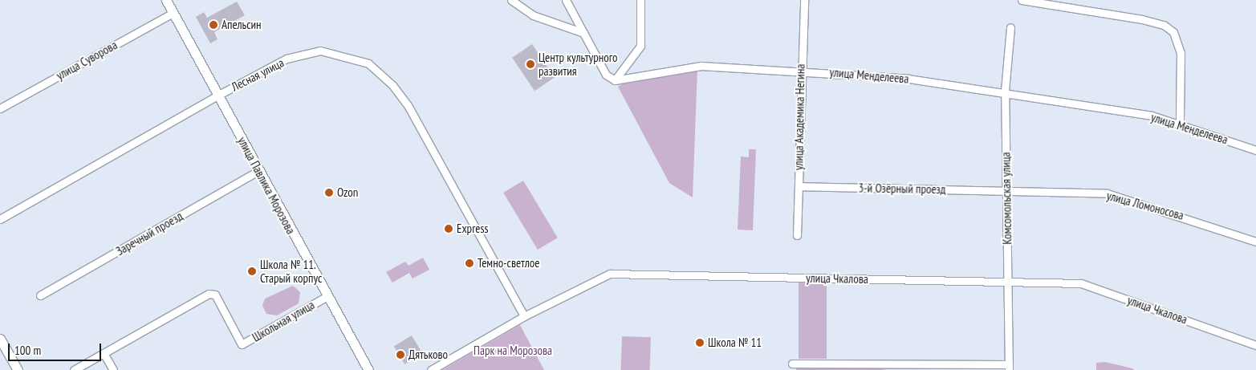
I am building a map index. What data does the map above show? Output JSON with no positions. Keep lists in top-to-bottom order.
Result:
{
  "streets": {
    "street": [
      "улица Суворова",
      "Лесная улица",
      "улица Менделеева",
      "улица Академика Негина",
      "улица Павлика Морозова",
      "3-й Озёрный проезд",
      "Комсомольская улица",
      "улица Ломоносова",
      "Заречный проезд",
      "улица Чкалова",
      "Школьная улица"
    ]
  },
  "crossings": [
    ["улица Суворова", "улица Павлика Морозова"],
    ["Лесная улица", "улица Павлика Морозова"],
    ["Лесная улица", "улица Чкалова"],
    ["улица Менделеева", "улица Академика Негина"],
    ["улица Менделеева", "Комсомольская улица"],
    ["улица Академика Негина", "3-й Озёрный проезд"],
    ["улица Павлика Морозова", "Заречный проезд"],
    ["улица Павлика Морозова", "Школьная улица"],
    ["3-й Озёрный проезд", "Комсомольская улица"],
    ["3-й Озёрный проезд", "улица Ломоносова"],
    ["Комсомольская улица", "улица Ломоносова"],
    ["Комсомольская улица", "улица Чкалова"]
  ],
  "parks": ["Парк на Морозова"],
  "places": [
    "Апельсин",
    "Центр культурного развития",
    "Ozon",
    "Express",
    "Темно-светлое",
    "Школа № 11. Старый корпус",
    "Школа № 11",
    "Дятьково"
  ],
  "scale_bar": "100 m"
}
